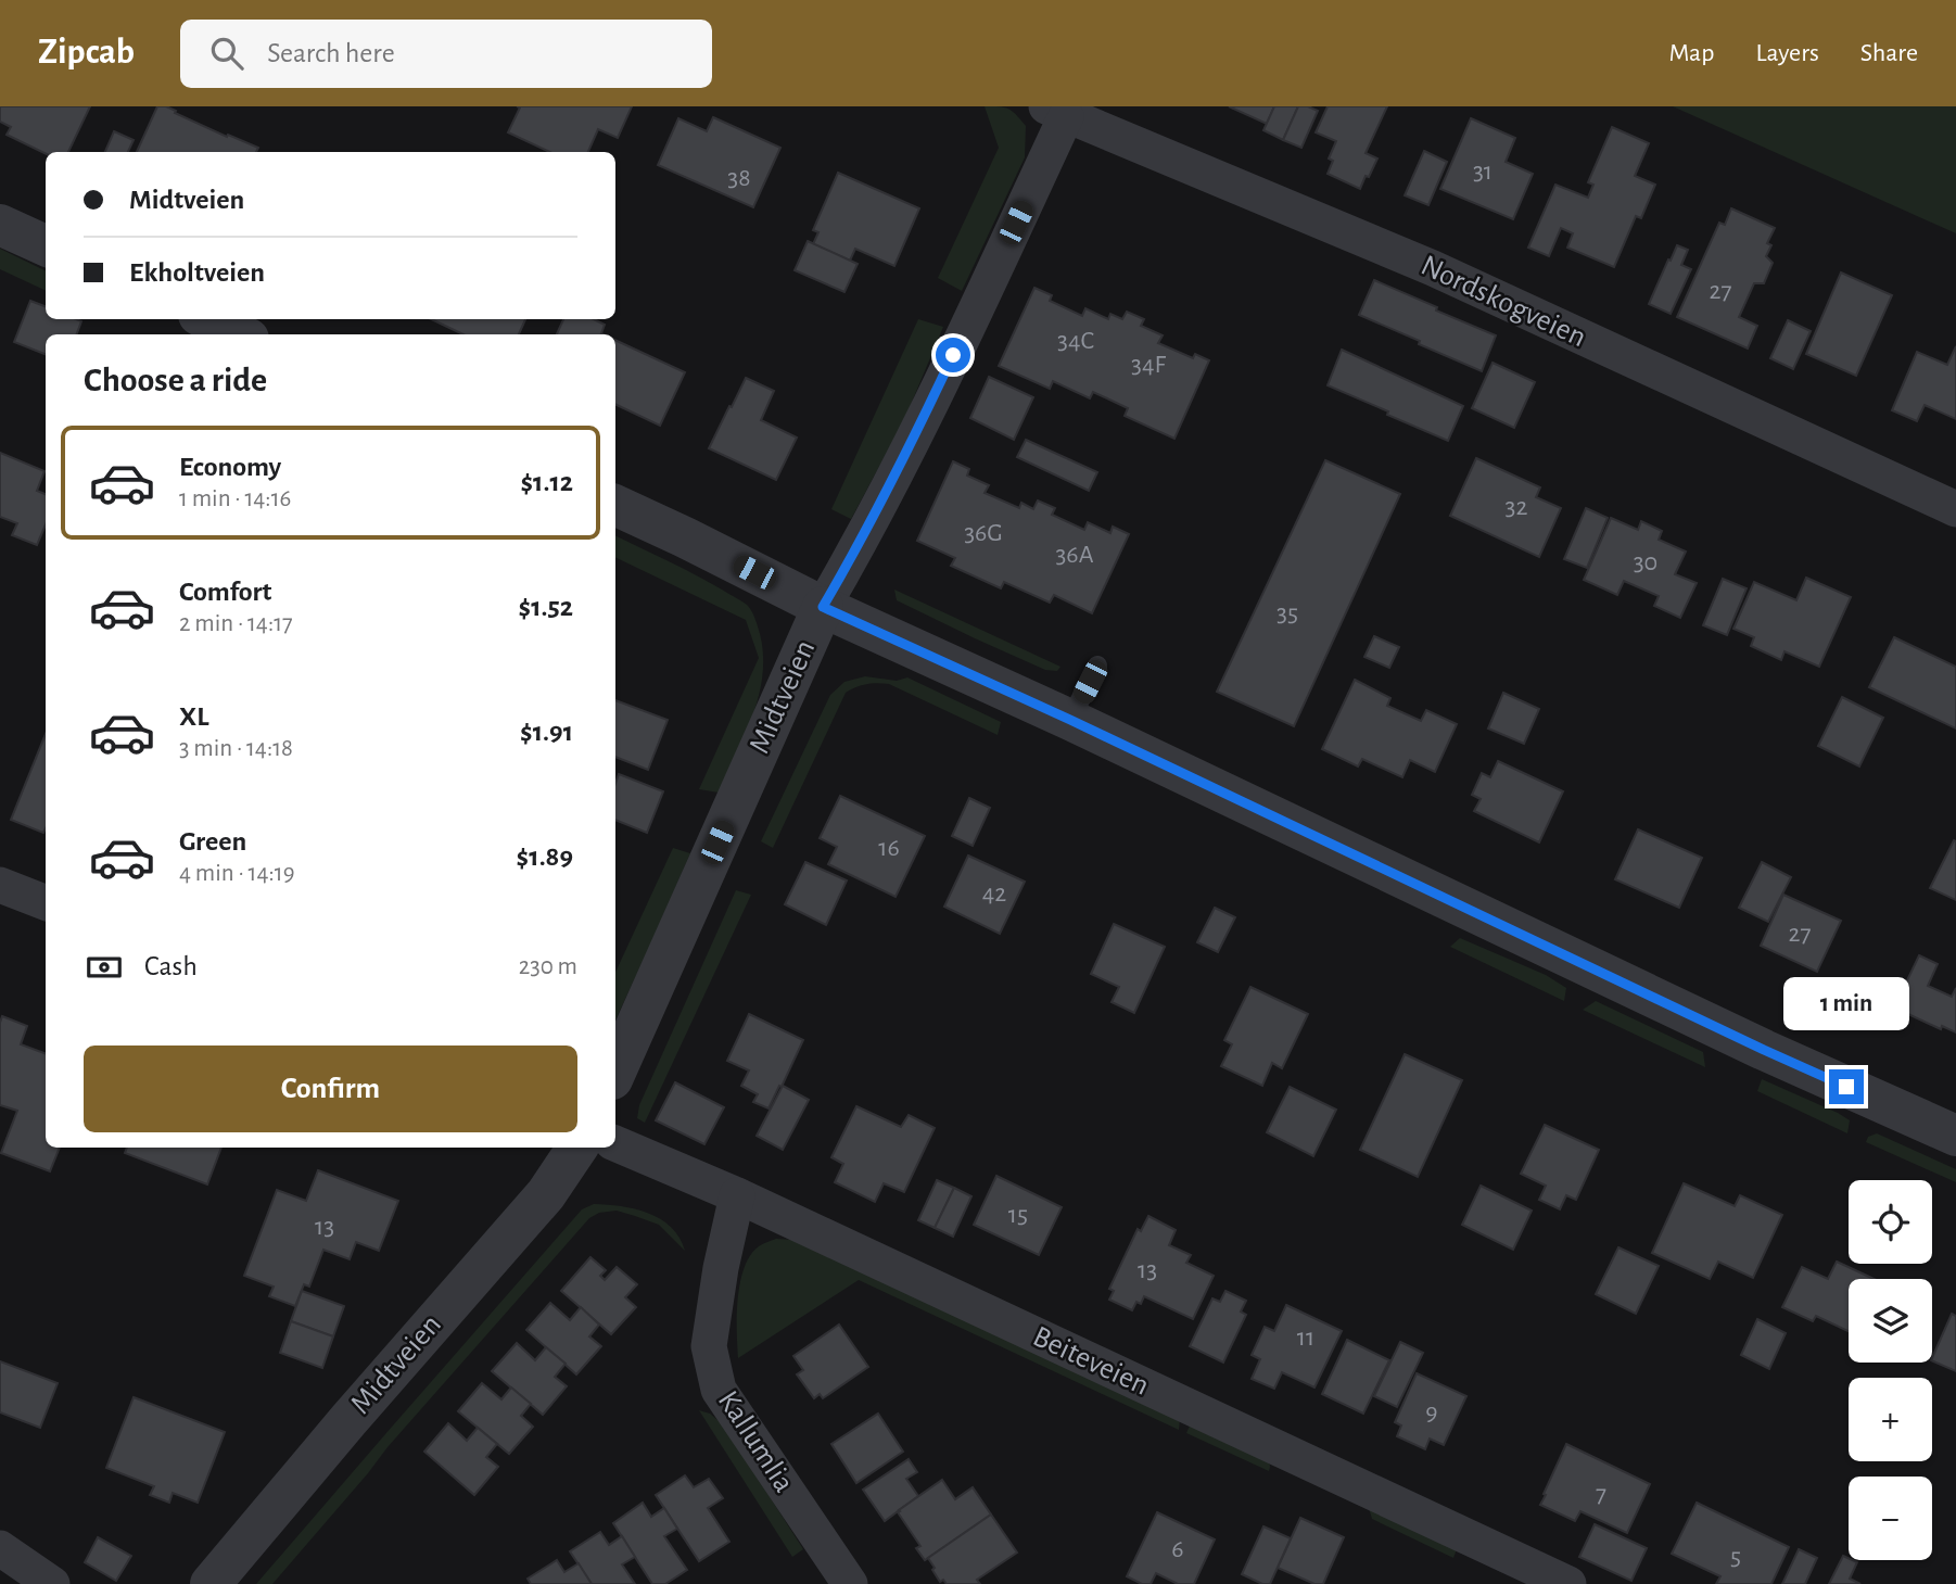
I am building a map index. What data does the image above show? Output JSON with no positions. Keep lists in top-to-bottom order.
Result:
{
  "streets": {
    "street": [
      "Nordskogveien",
      "Midtveien",
      "Beiteveien",
      "Kallumlia"
    ]
  },
  "crossings": [
    ["Nordskogveien", "Midtveien"],
    ["Beiteveien", "Kallumlia"]
  ],
  "house_numbers": [
    "31",
    "38",
    "27",
    "34C",
    "34F",
    "32",
    "36G",
    "36A",
    "30",
    "35",
    "16",
    "42",
    "27",
    "15",
    "13",
    "13",
    "11",
    "9",
    "7",
    "6",
    "5"
  ],
  "page": {
    "header": "Zipcab",
    "search": "Search here",
    "nav": ["Map", "Layers", "Share"],
    "banner": ["Midtveien", "Ekholtveien"],
    "heading": "Choose a ride",
    "list": [
      {
        "name": "Economy",
        "note": "1 min · 14:16",
        "value": "$1.12"
      },
      {
        "name": "Comfort",
        "note": "2 min · 14:17",
        "value": "$1.52"
      },
      {
        "name": "XL",
        "note": "3 min · 14:18",
        "value": "$1.91"
      },
      {
        "name": "Green",
        "note": "4 min · 14:19",
        "value": "$1.89"
      }
    ],
    "pay": ["Cash", "230 m"],
    "bubble": "1 min",
    "buttons": "Confirm",
    "map_buttons": ["+", "−"]
  }
}
